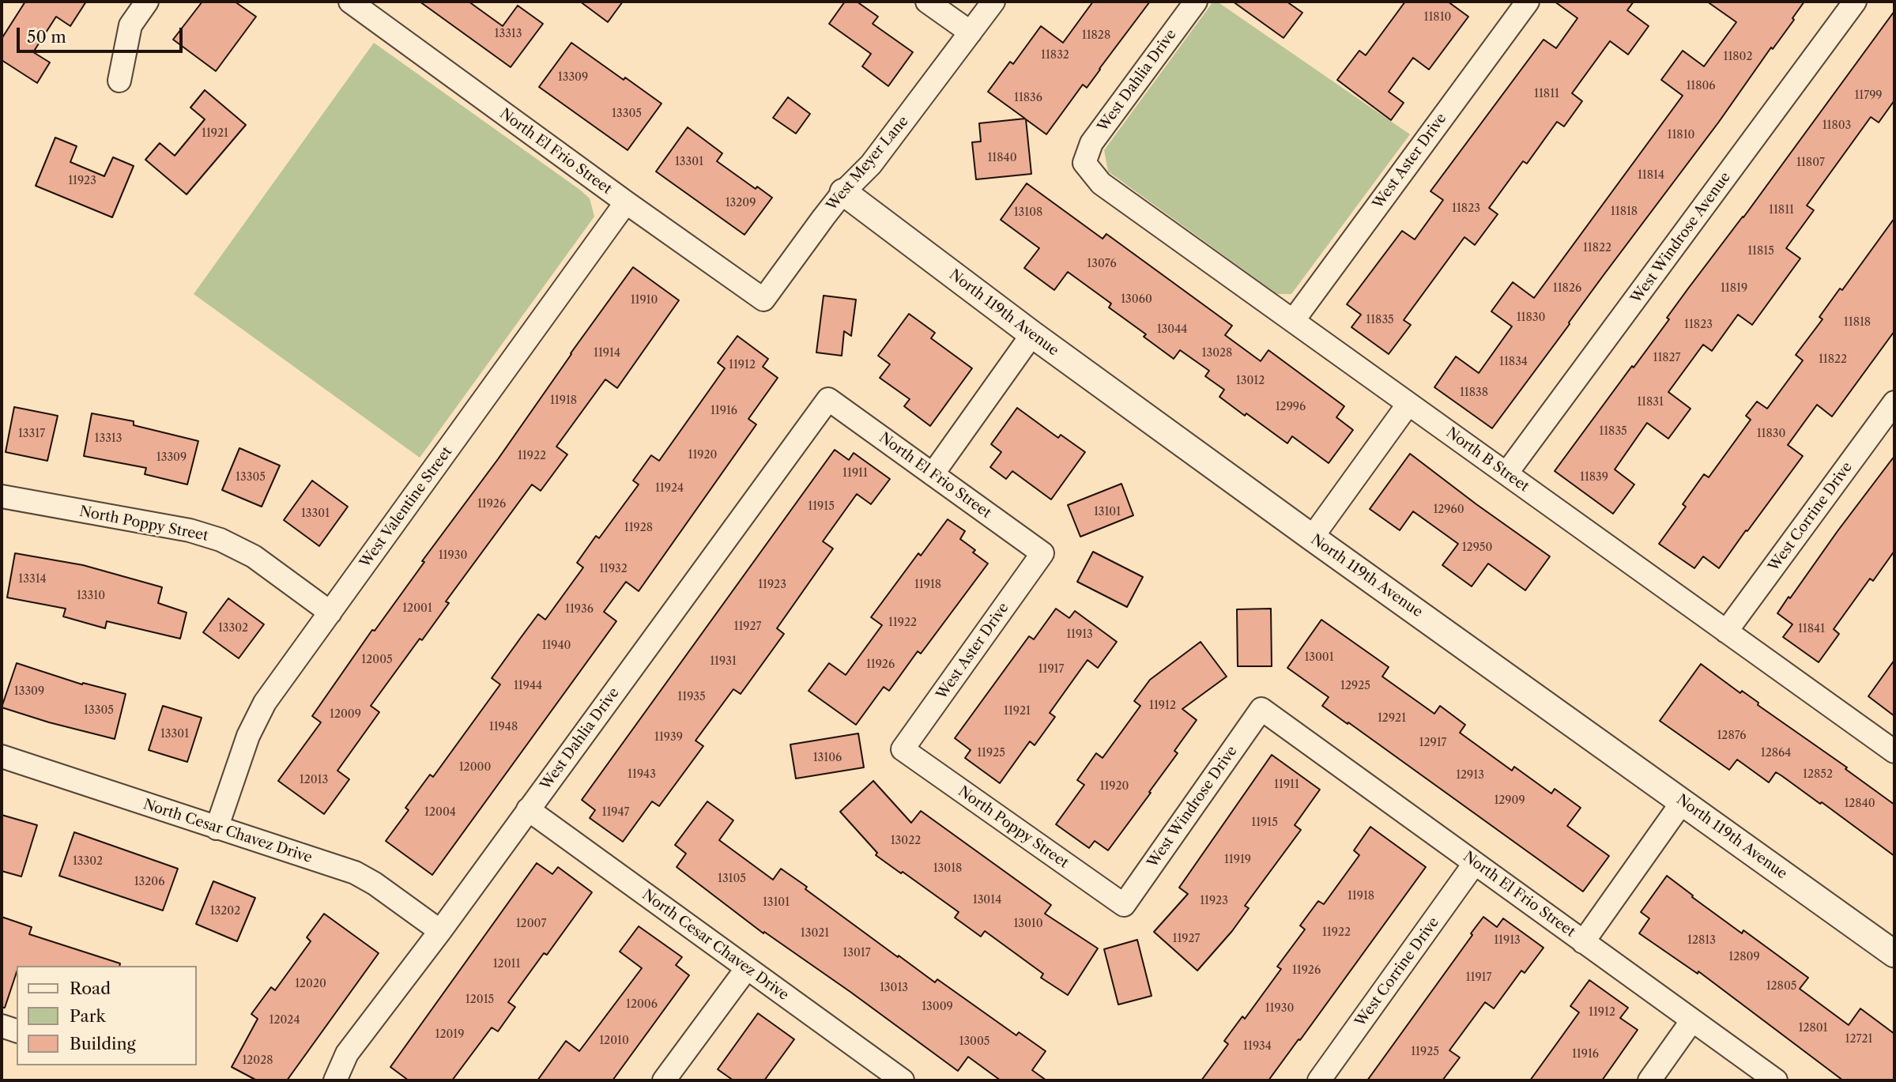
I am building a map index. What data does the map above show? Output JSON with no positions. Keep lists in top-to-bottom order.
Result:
{
  "streets": {
    "street": [
      "West Dahlia Drive",
      "North El Frio Street",
      "West Aster Drive",
      "West Meyer Lane",
      "West Windrose Avenue",
      "North 119th Avenue",
      "North B Street",
      "West Valentine Street",
      "West Corrine Drive",
      "North Poppy Street",
      "West Windrose Drive",
      "North Cesar Chavez Drive"
    ]
  },
  "crossings": [
    ["West Dahlia Drive", "North El Frio Street"],
    ["West Dahlia Drive", "North B Street"],
    ["West Dahlia Drive", "North Cesar Chavez Drive"],
    ["North El Frio Street", "West Aster Drive"],
    ["North El Frio Street", "West Meyer Lane"],
    ["North El Frio Street", "West Valentine Street"],
    ["North El Frio Street", "West Corrine Drive"],
    ["North El Frio Street", "West Windrose Drive"],
    ["West Aster Drive", "North B Street"],
    ["West Aster Drive", "North Poppy Street"],
    ["West Meyer Lane", "North 119th Avenue"],
    ["West Windrose Avenue", "North B Street"],
    ["North B Street", "West Corrine Drive"],
    ["West Valentine Street", "North Poppy Street"],
    ["West Valentine Street", "North Cesar Chavez Drive"],
    ["North Poppy Street", "West Windrose Drive"]
  ],
  "house_numbers": [
    "11810",
    "13313",
    "11828",
    "11832",
    "11802",
    "13309",
    "11806",
    "11811",
    "11799",
    "11836",
    "13305",
    "11803",
    "11921",
    "11810",
    "11840",
    "13301",
    "11807",
    "11814",
    "11923",
    "13209",
    "11823",
    "11811",
    "11818",
    "13108",
    "11822",
    "11815",
    "13076",
    "11826",
    "11819",
    "13060",
    "11910",
    "11830",
    "11835",
    "11818",
    "11823",
    "13044",
    "11914",
    "13028",
    "11827",
    "11822",
    "11834",
    "11912",
    "13012",
    "11838",
    "11918",
    "11831",
    "12996",
    "11916",
    "11835",
    "13317",
    "11830",
    "13313",
    "11920",
    "11922",
    "13309",
    "11911",
    "13305",
    "11839",
    "11924",
    "11926",
    "11915",
    "12960",
    "13101",
    "13301",
    "11928",
    "12950",
    "11930",
    "11932",
    "13314",
    "11923",
    "11918",
    "13310",
    "12001",
    "11936",
    "11922",
    "11927",
    "13302",
    "11841",
    "11913",
    "11940",
    "13001",
    "12005",
    "11931",
    "11926",
    "11917",
    "11944",
    "12925",
    "13309",
    "11935",
    "11912",
    "13305",
    "11921",
    "12009",
    "12921",
    "11948",
    "13301",
    "12876",
    "11939",
    "12917",
    "11925",
    "12864",
    "13106",
    "12000",
    "11943",
    "12852",
    "12913",
    "12013",
    "11911",
    "11920",
    "12909",
    "12840",
    "12004",
    "11947",
    "11915",
    "13022",
    "11919",
    "13302",
    "13018",
    "13105",
    "13206",
    "11918",
    "13014",
    "11923",
    "13101",
    "13202",
    "12007",
    "13010",
    "11922",
    "13021",
    "11927",
    "11913",
    "12813",
    "13017",
    "12809",
    "12011",
    "11926",
    "11917",
    "12020",
    "12805",
    "13013",
    "12015",
    "12006",
    "13009",
    "11930",
    "11912",
    "12024",
    "12801",
    "12019",
    "12721",
    "12010",
    "13005",
    "11934",
    "11925",
    "11916",
    "12028"
  ],
  "legend": ["Road", "Park", "Building"],
  "scale_bar": "50 m"
}
